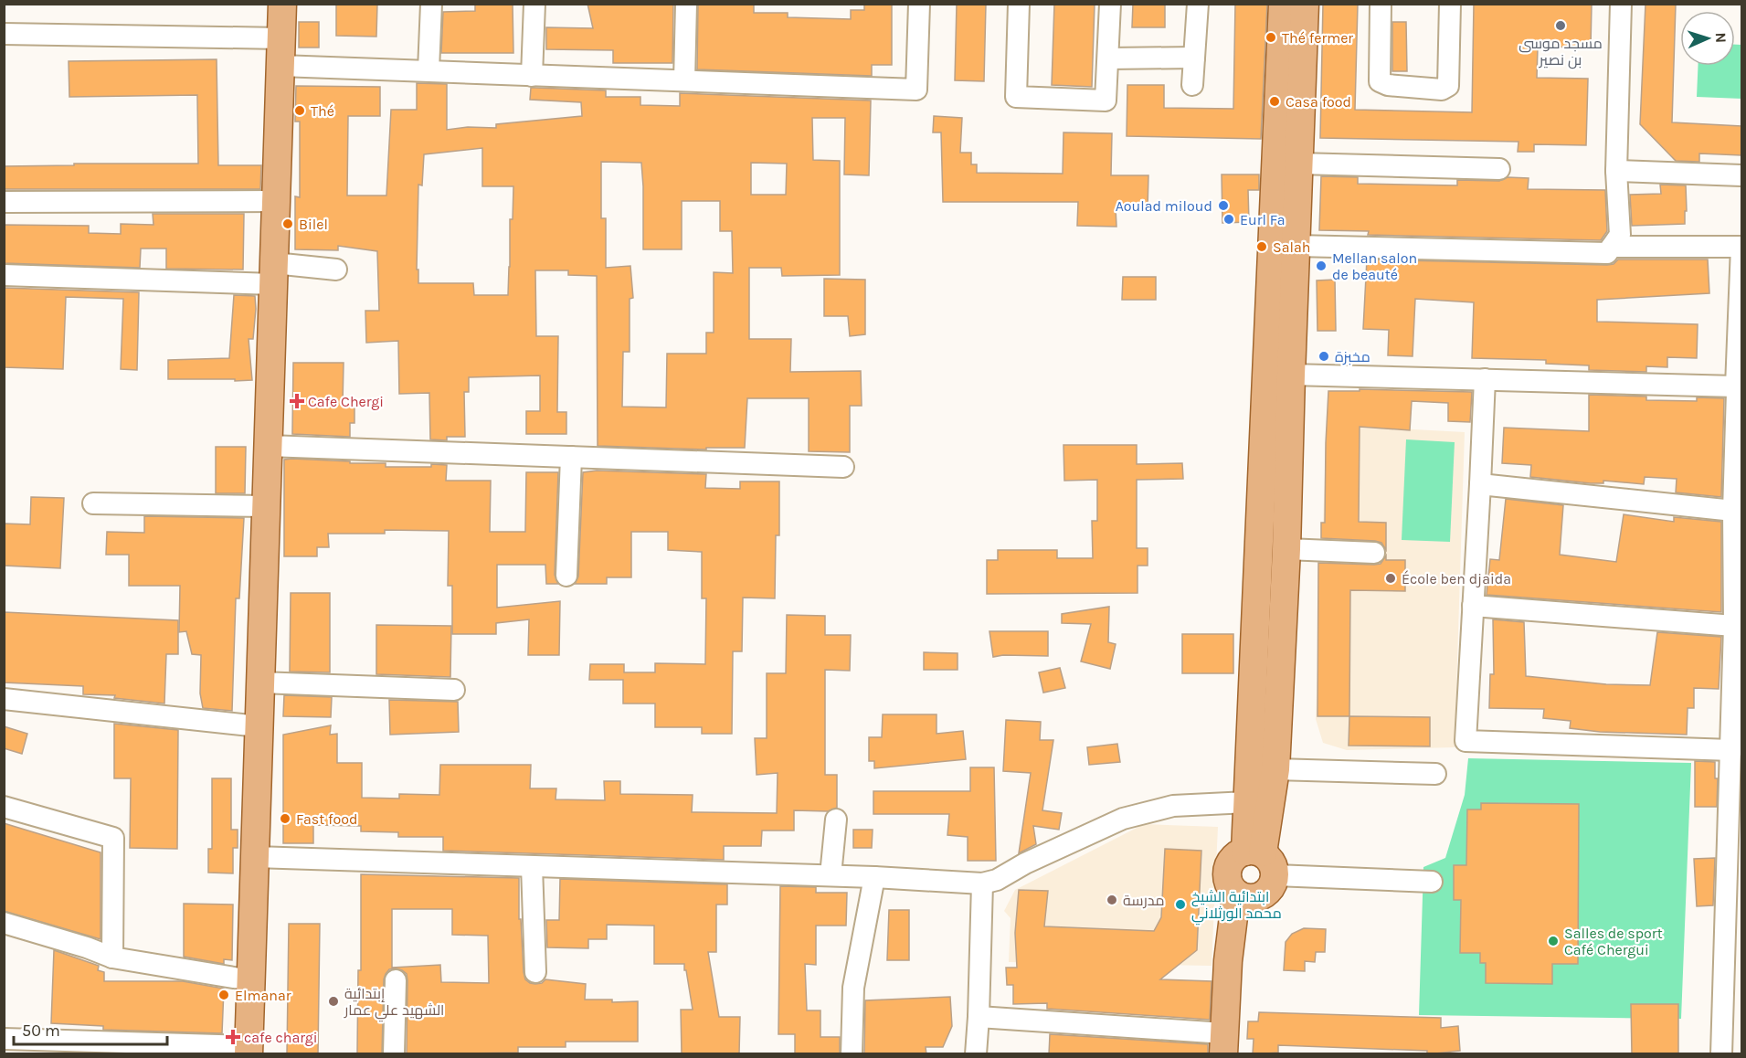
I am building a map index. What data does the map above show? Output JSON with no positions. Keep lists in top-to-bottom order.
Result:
{
  "places": {
    "other": [
      "مسجد موسى بن نصير",
      "Thé fermer",
      "Casa food",
      "Thé",
      "Aoulad miloud",
      "Eurl Fa",
      "Bilel",
      "Salah",
      "Mellan salon de beauté",
      "مخبزة",
      "École ben djaida",
      "Fast food",
      "مدرسة",
      "ابتدائية الشيخ محمد الورثلاني",
      "Salles de sport Café Chergui",
      "Elmanar",
      "إبتدائية الشهيد علي عمار"
    ],
    "health": ["Cafe Chergi", "cafe chargi"]
  },
  "scale_bar": "50 m",
  "north": "right"
}
